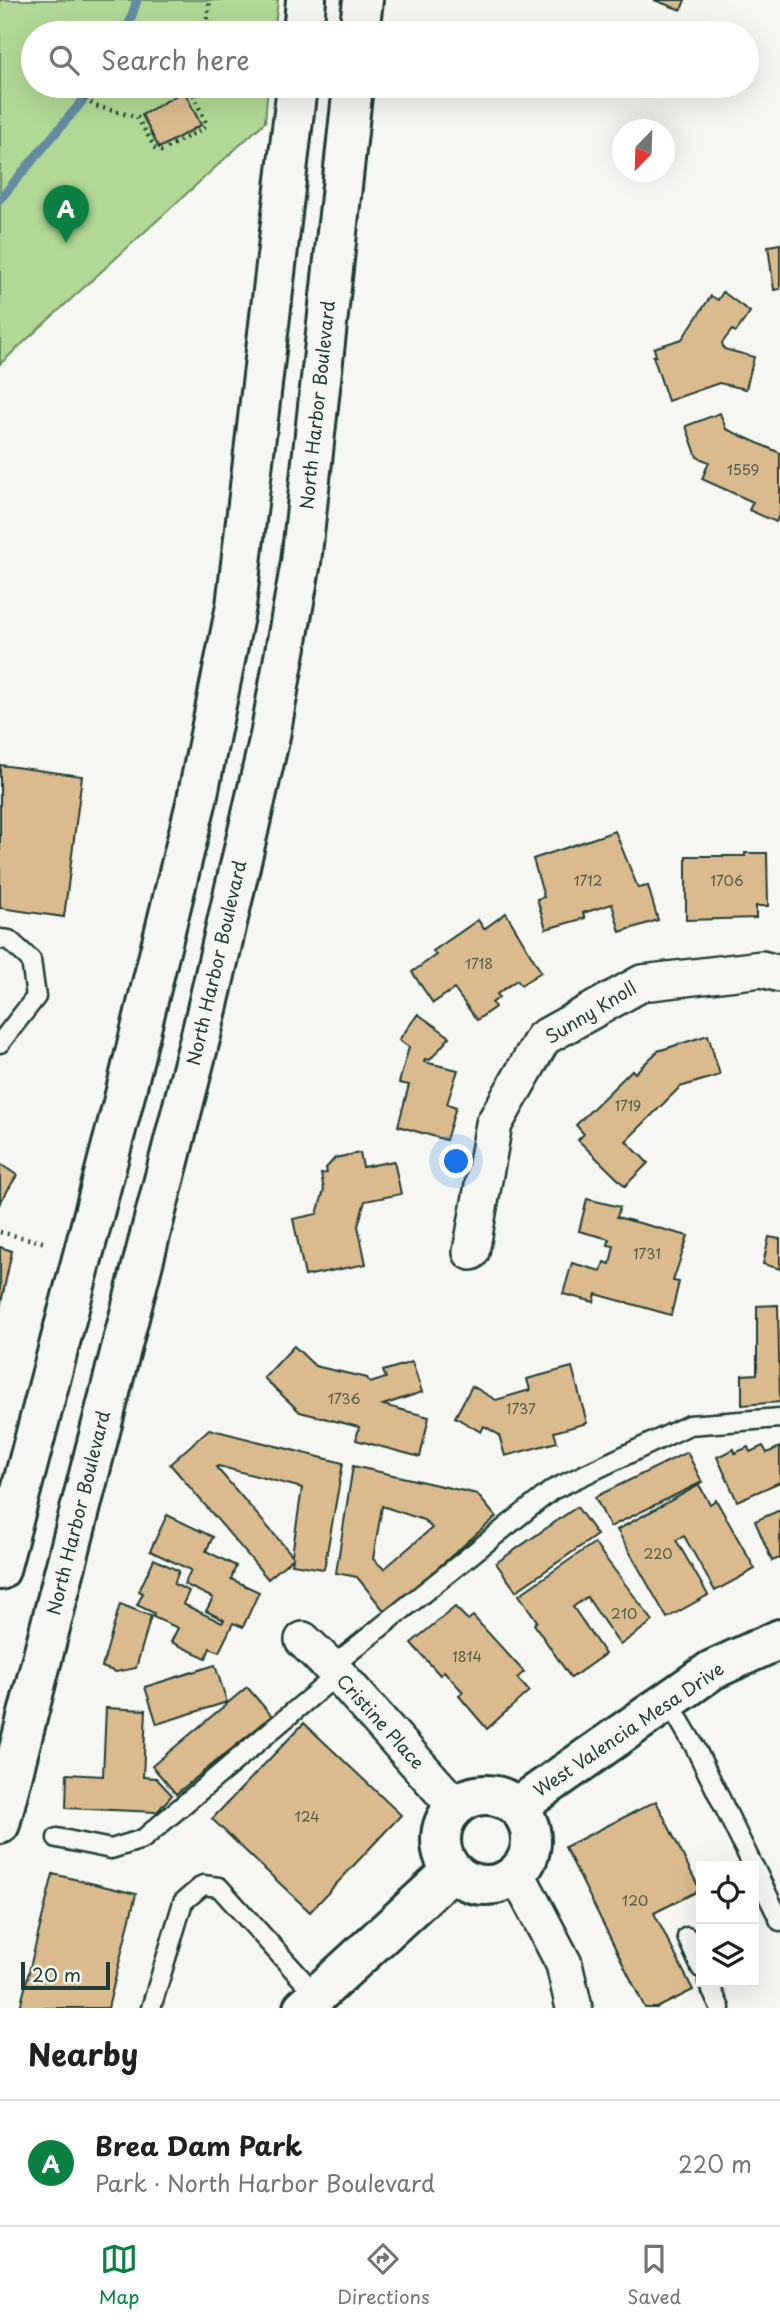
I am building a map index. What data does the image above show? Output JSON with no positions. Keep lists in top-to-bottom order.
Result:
{
  "streets": {
    "main road": ["North Harbor Boulevard", "West Valencia Mesa Drive"],
    "street": ["Sunny Knoll", "Cristine Place"]
  },
  "crossings": [
    ["Cristine Place", "West Valencia Mesa Drive"]
  ],
  "house_numbers": [
    "1559",
    "1712",
    "1706",
    "1718",
    "1719",
    "1731",
    "1736",
    "1737",
    "220",
    "210",
    "1814",
    "124",
    "120"
  ],
  "scale_bar": "20 m",
  "north": "bottom left",
  "page": {
    "search": "Search here",
    "pins": "A",
    "scale": "20 m",
    "heading": "Nearby",
    "list": [
      {
        "mark": "A",
        "name": "Brea Dam Park",
        "note": "Park · North Harbor Boulevard",
        "value": "220 m"
      }
    ],
    "nav": ["Map", "Directions", "Saved"]
  }
}
